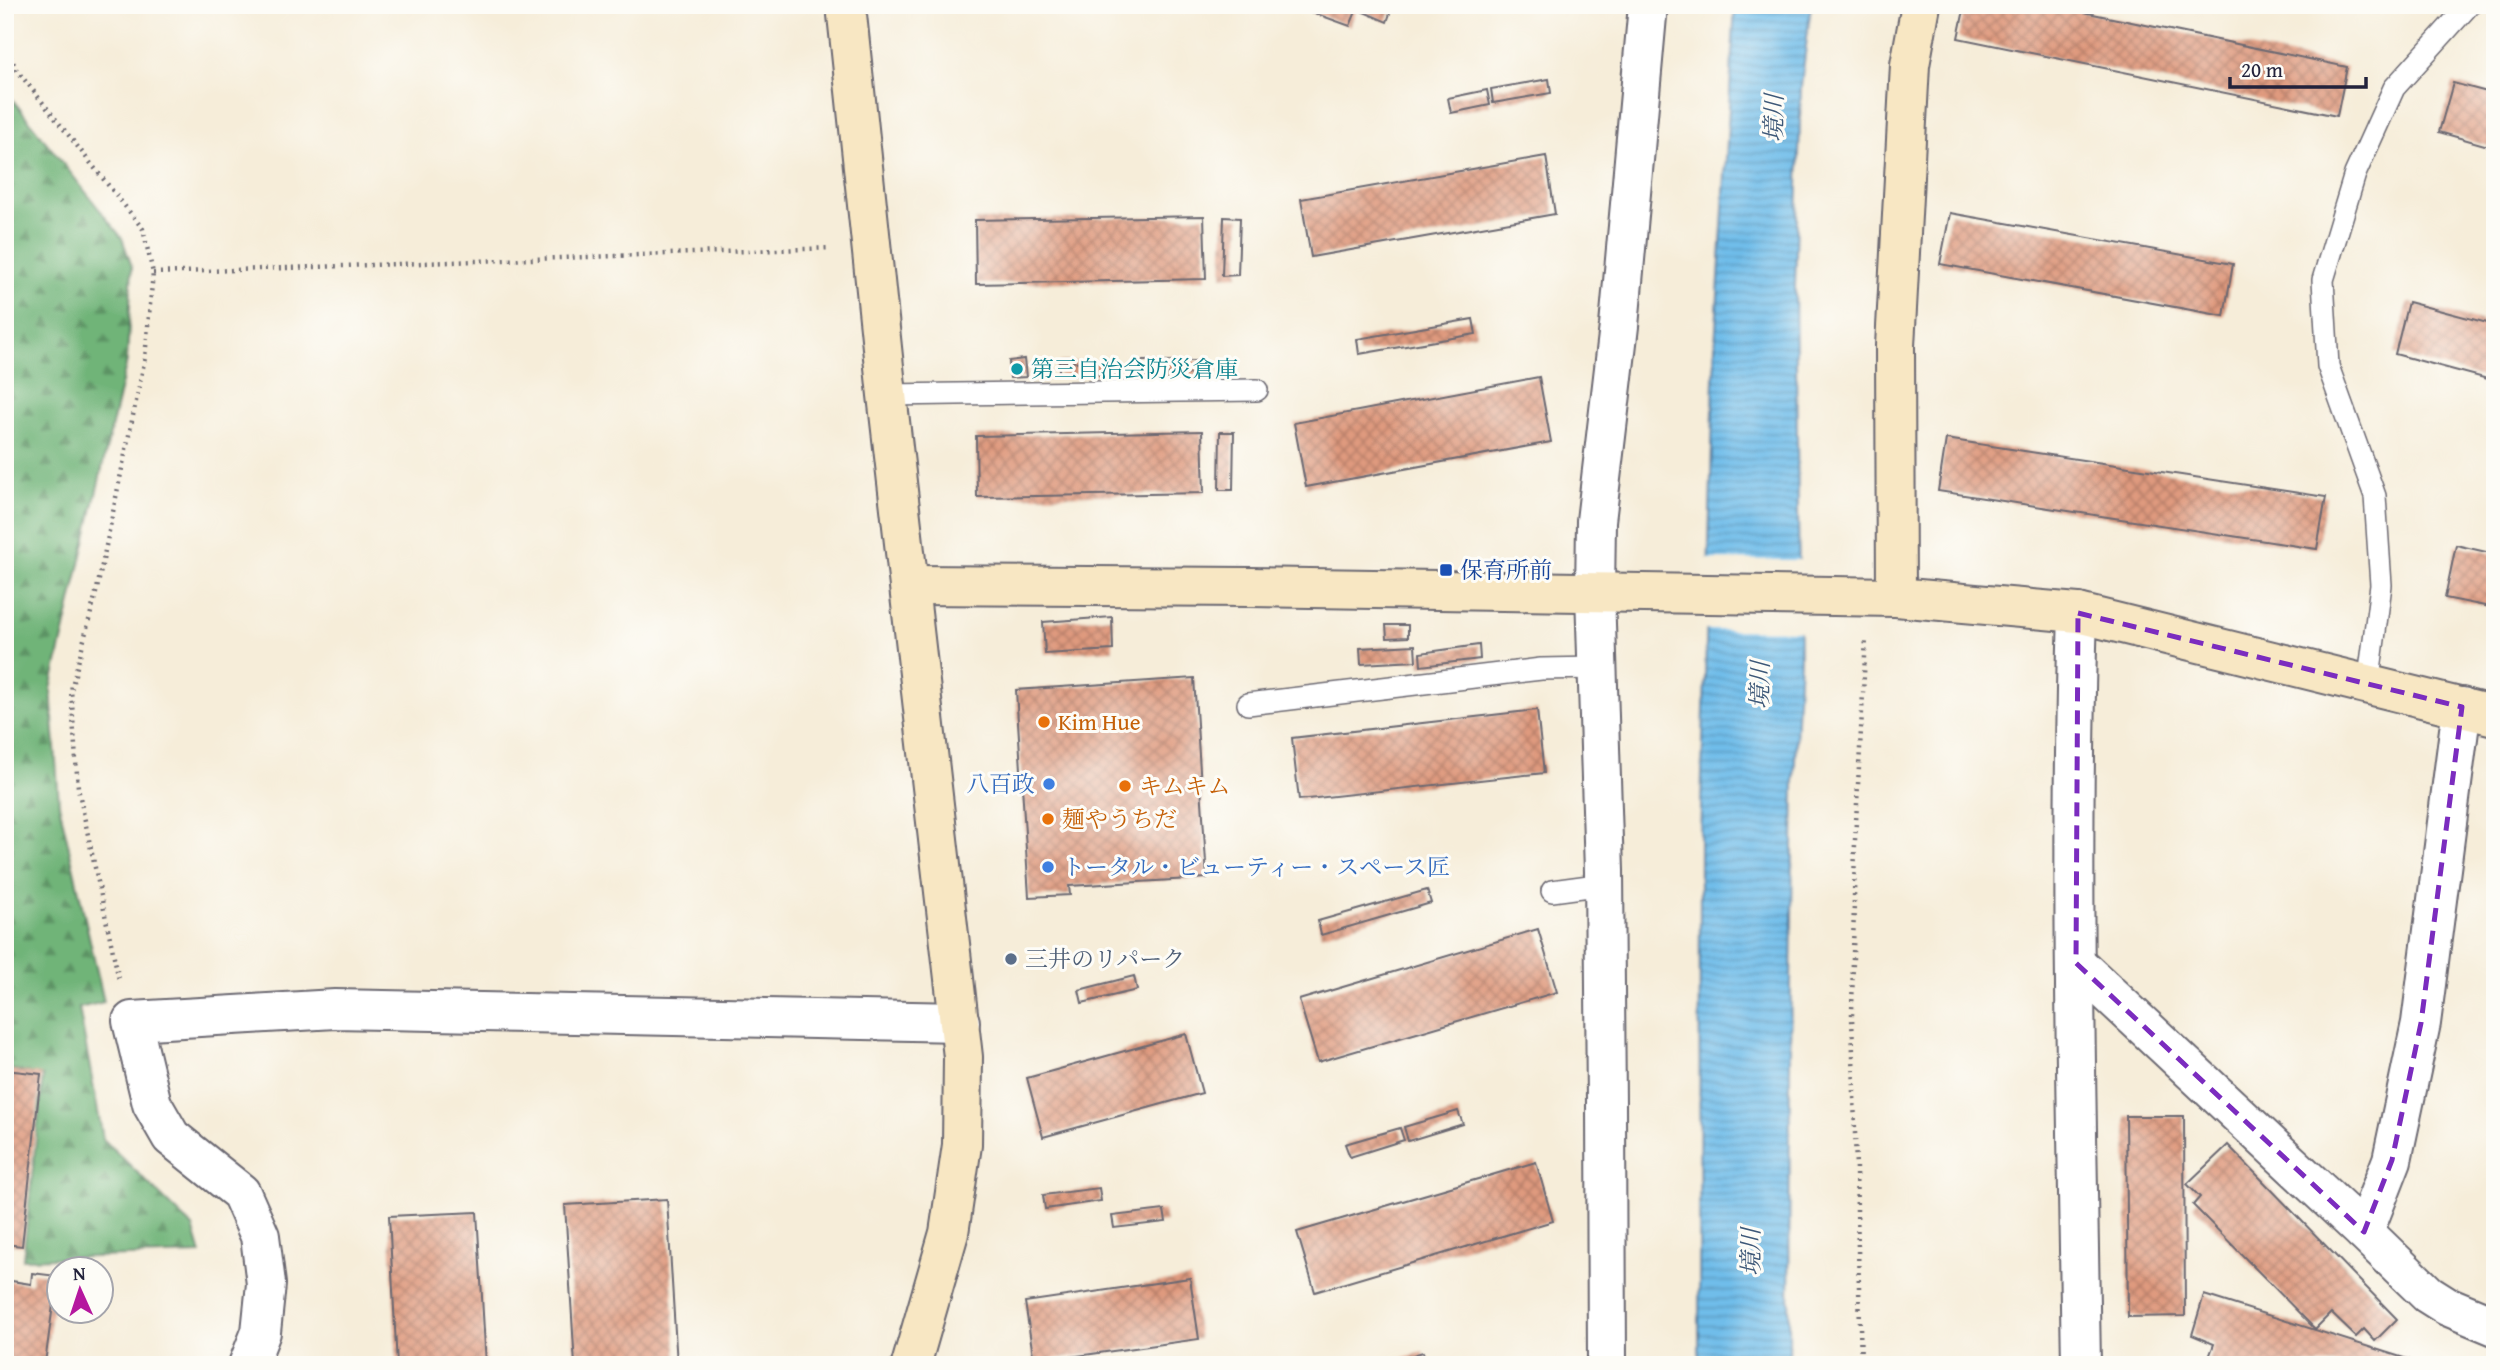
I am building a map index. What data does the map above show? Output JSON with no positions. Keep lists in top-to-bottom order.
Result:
{
  "water": ["境川"],
  "places": {
    "other": [
      "第三自治会防災倉庫",
      "Kim Hue",
      "八百政",
      "キムキム",
      "麺やうちだ",
      "トータル・ビューティー・スペース匠",
      "三井のリパーク"
    ],
    "transit": ["保育所前"]
  },
  "scale_bar": "20 m",
  "north": "top"
}
